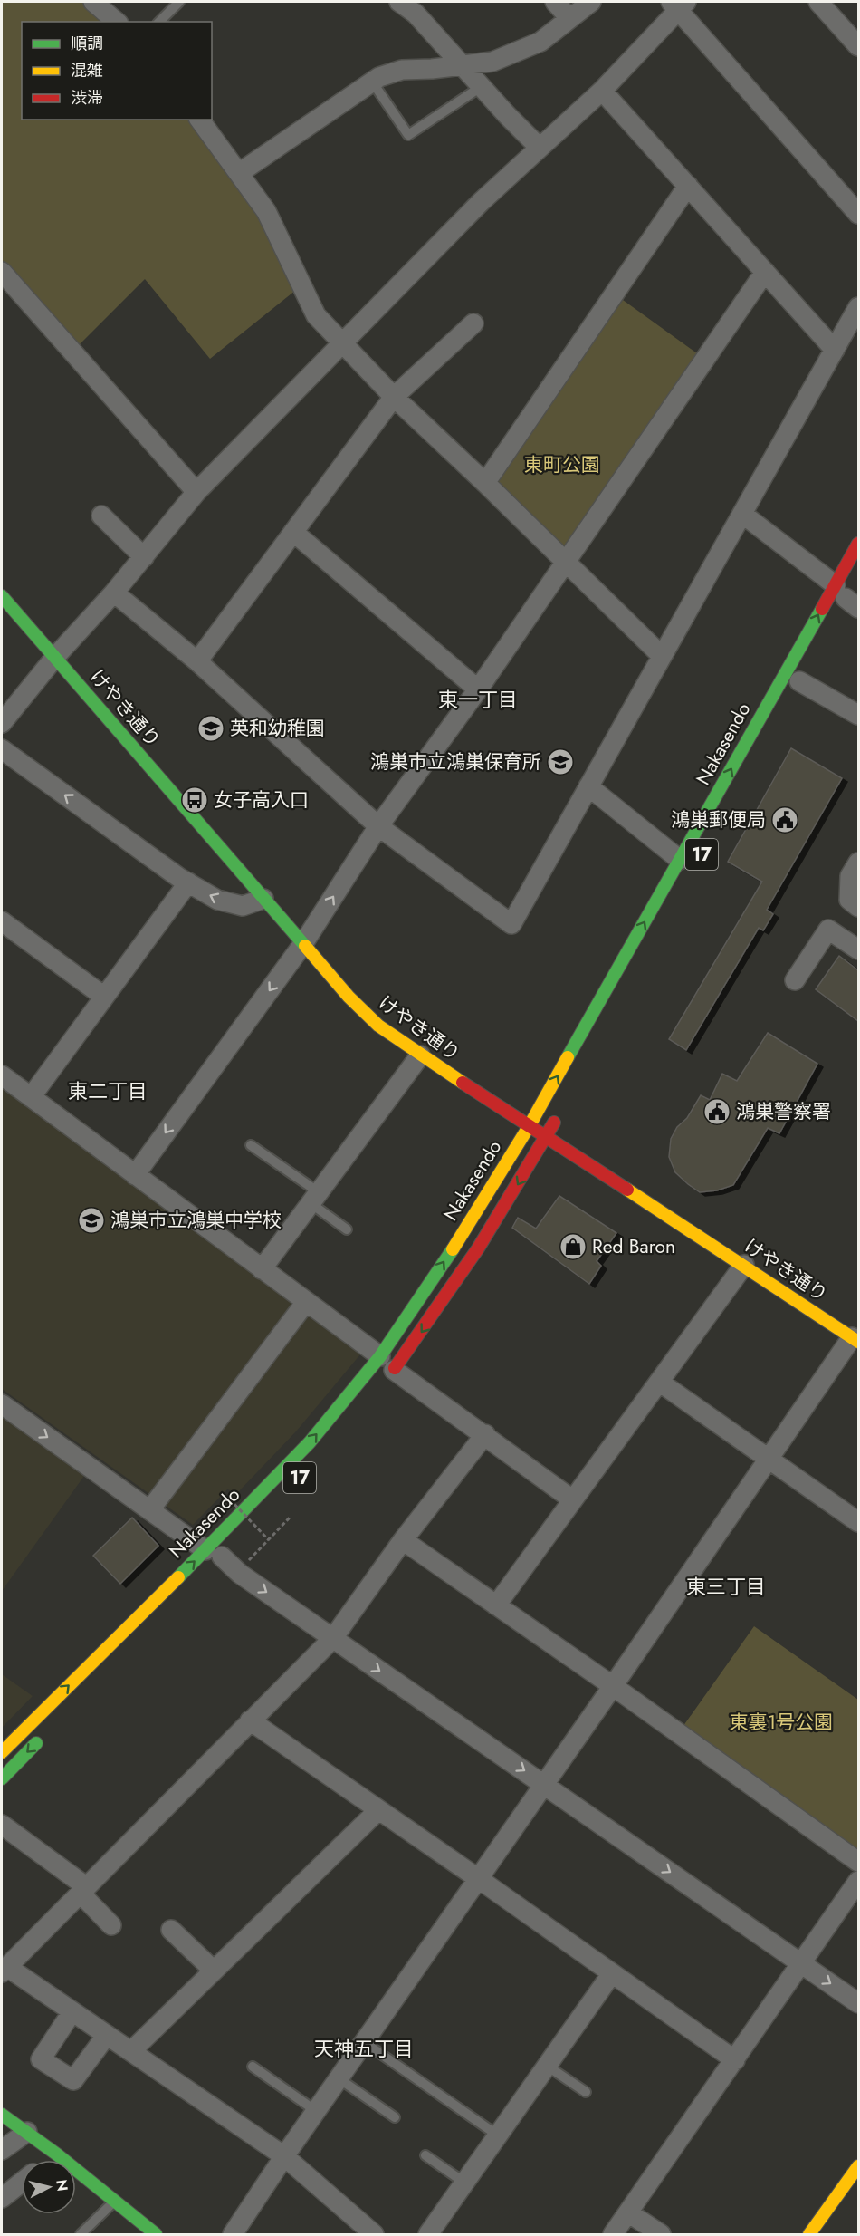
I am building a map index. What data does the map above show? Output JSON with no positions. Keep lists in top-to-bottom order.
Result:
{
  "streets": {
    "main road": ["けやき通り", "Nakasendo", "17"]
  },
  "crossings": [
    ["けやき通り", "Nakasendo"]
  ],
  "districts": [
    "東一丁目",
    "東二丁目",
    "東三丁目",
    "天神五丁目"
  ],
  "parks": ["東町公園", "東裏1号公園"],
  "places": {
    "school or university": ["英和幼稚園", "鴻巣市立鴻巣保育所", "鴻巣市立鴻巣中学校"],
    "bus stop": ["女子高入口"],
    "public building": ["鴻巣郵便局", "鴻巣警察署"],
    "shop": ["Red Baron"]
  },
  "legend": ["順調", "混雑", "渋滞"],
  "north": "right"
}
